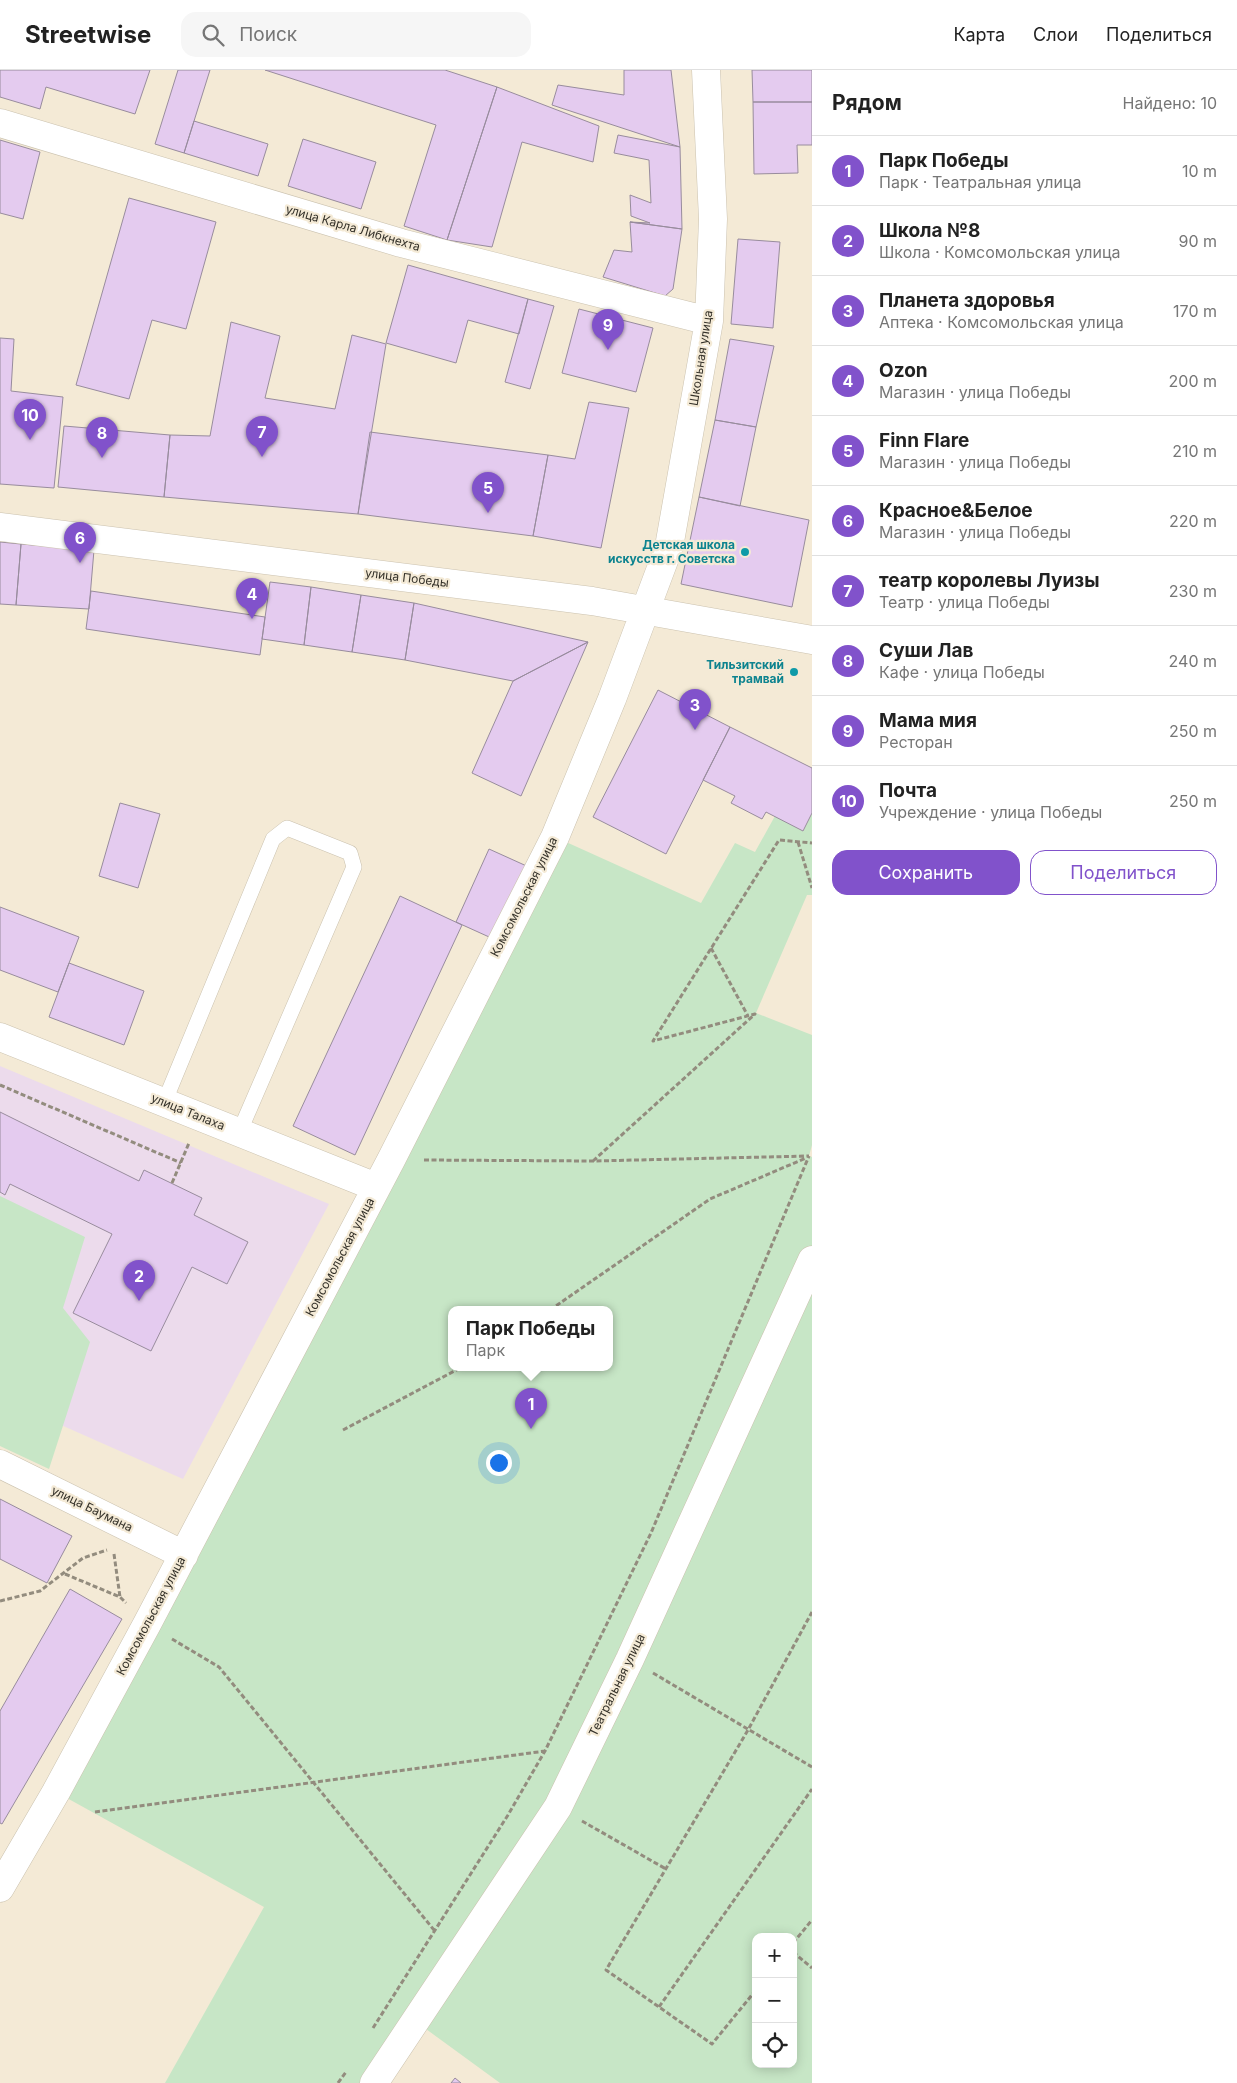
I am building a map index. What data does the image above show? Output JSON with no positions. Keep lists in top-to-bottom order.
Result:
{
  "streets": {
    "street": [
      "улица Карла Либкнехта",
      "Школьная улица",
      "улица Победы",
      "Комсомольская улица",
      "улица Талаха",
      "улица Баумана",
      "Театральная улица"
    ]
  },
  "crossings": [
    ["улица Карла Либкнехта", "Школьная улица"],
    ["Школьная улица", "улица Победы"],
    ["Школьная улица", "Комсомольская улица"],
    ["улица Победы", "Комсомольская улица"],
    ["Комсомольская улица", "улица Талаха"],
    ["Комсомольская улица", "улица Баумана"]
  ],
  "places": ["Детская школа искусств г. Советска", "Тильзитский трамвай"],
  "page": {
    "header": "Streetwise",
    "search": "Поиск",
    "nav": ["Карта", "Слои", "Поделиться"],
    "heading": ["Рядом", "Найдено: 10"],
    "list": [
      {
        "mark": "1",
        "name": "Парк Победы",
        "note": "Парк · Театральная улица",
        "value": "10 m"
      },
      {
        "mark": "2",
        "name": "Школа №8",
        "note": "Школа · Комсомольская улица",
        "value": "90 m"
      },
      {
        "mark": "3",
        "name": "Планета здоровья",
        "note": "Аптека · Комсомольская улица",
        "value": "170 m"
      },
      {
        "mark": "4",
        "name": "Ozon",
        "note": "Магазин · улица Победы",
        "value": "200 m"
      },
      {
        "mark": "5",
        "name": "Finn Flare",
        "note": "Магазин · улица Победы",
        "value": "210 m"
      },
      {
        "mark": "6",
        "name": "Красное&Белое",
        "note": "Магазин · улица Победы",
        "value": "220 m"
      },
      {
        "mark": "7",
        "name": "театр королевы Луизы",
        "note": "Театр · улица Победы",
        "value": "230 m"
      },
      {
        "mark": "8",
        "name": "Суши Лав",
        "note": "Кафе · улица Победы",
        "value": "240 m"
      },
      {
        "mark": "9",
        "name": "Мама мия",
        "note": "Ресторан",
        "value": "250 m"
      },
      {
        "mark": "10",
        "name": "Почта",
        "note": "Учреждение · улица Победы",
        "value": "250 m"
      }
    ],
    "pins": [
      "9",
      "10",
      "7",
      "8",
      "5",
      "6",
      "4",
      "3",
      "2",
      "1"
    ],
    "buttons": ["Сохранить", "Поделиться"],
    "popup": ["Парк Победы", "Парк"],
    "map_buttons": ["+", "−"]
  }
}
